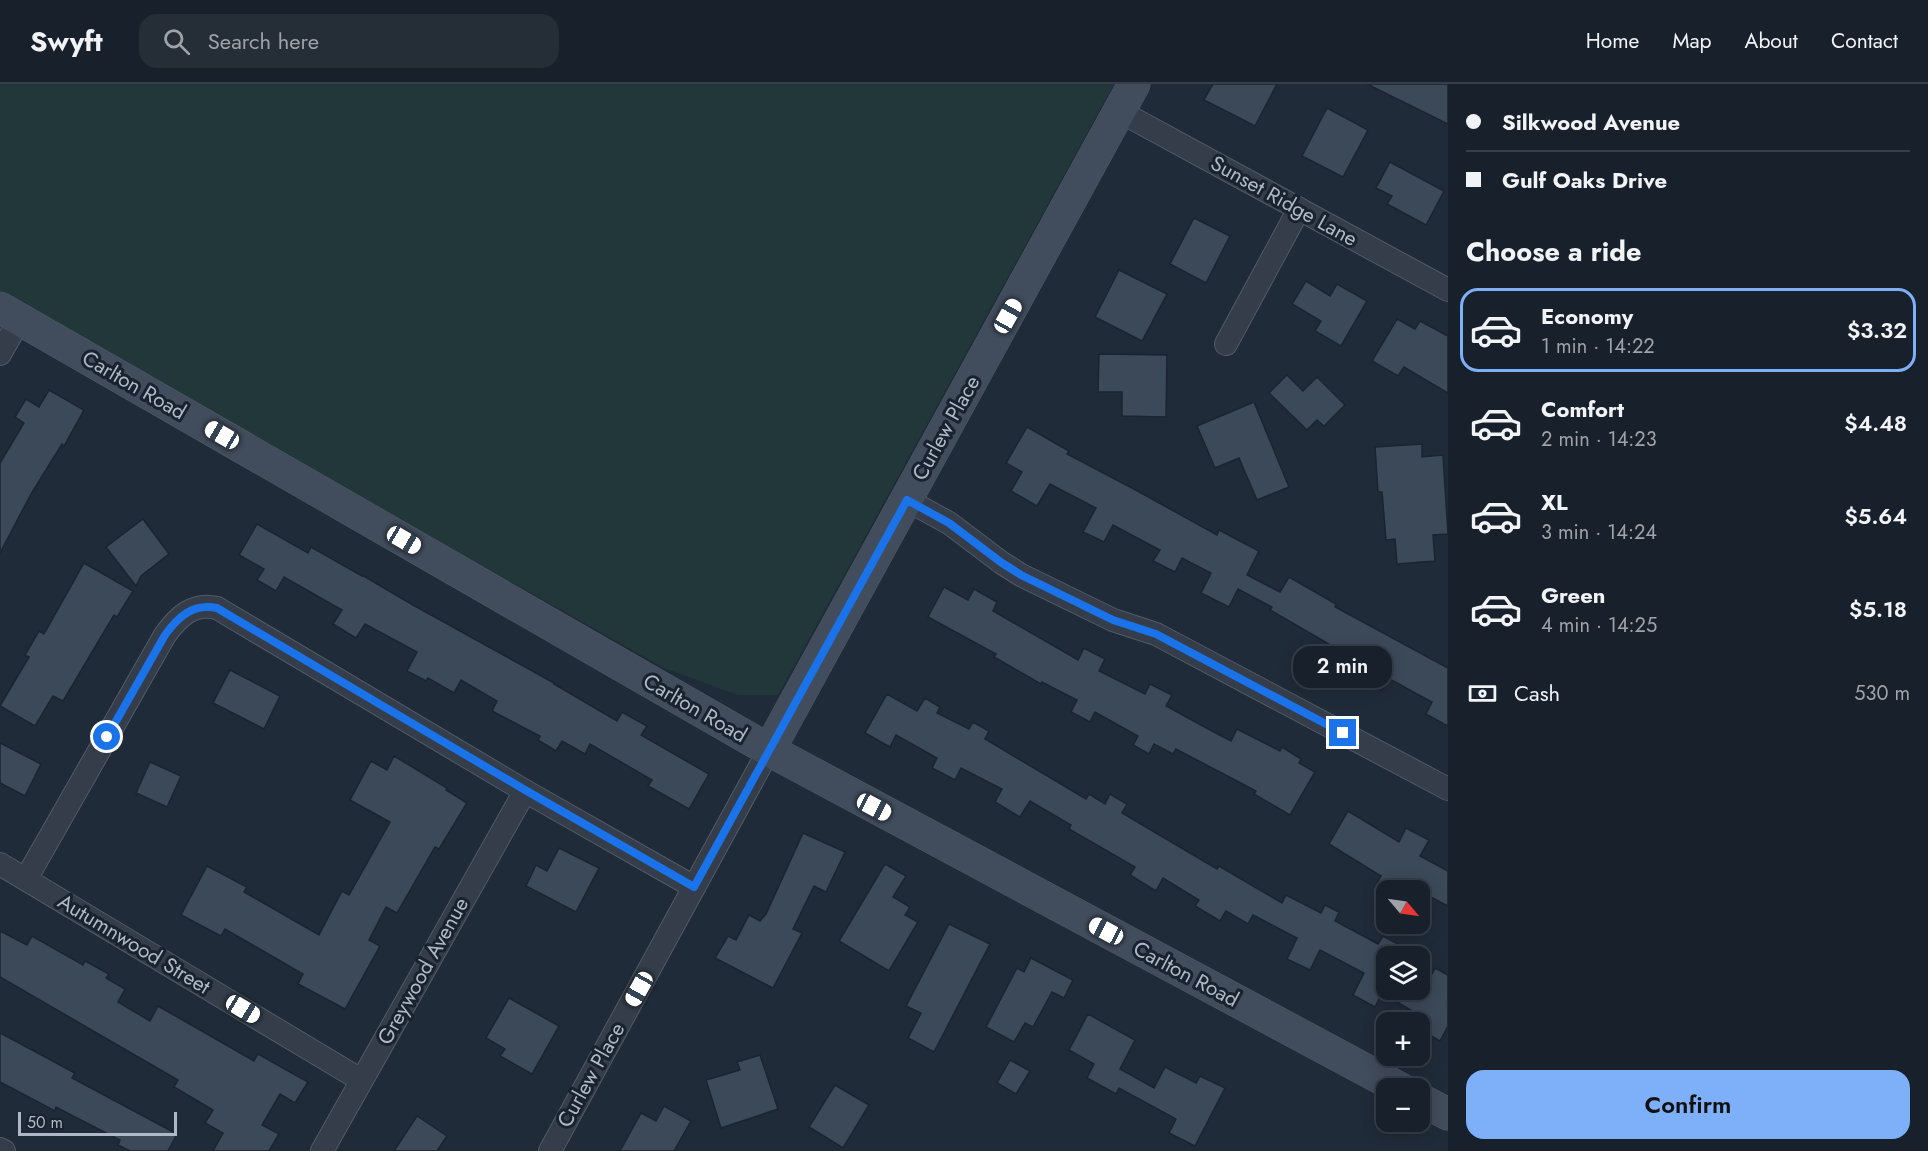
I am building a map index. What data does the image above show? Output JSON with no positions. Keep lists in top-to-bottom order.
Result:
{
  "streets": {
    "street": [
      "Sunset Ridge Lane",
      "Carlton Road",
      "Curlew Place",
      "Autumnwood Street",
      "Greywood Avenue"
    ]
  },
  "crossings": [
    ["Sunset Ridge Lane", "Curlew Place"],
    ["Carlton Road", "Curlew Place"],
    ["Autumnwood Street", "Greywood Avenue"]
  ],
  "scale_bar": "50 m",
  "north": "bottom right",
  "page": {
    "header": "Swyft",
    "search": "Search here",
    "nav": [
      "Home",
      "Map",
      "About",
      "Contact"
    ],
    "banner": ["Silkwood Avenue", "Gulf Oaks Drive"],
    "heading": "Choose a ride",
    "list": [
      {
        "name": "Economy",
        "note": "1 min · 14:22",
        "value": "$3.32"
      },
      {
        "name": "Comfort",
        "note": "2 min · 14:23",
        "value": "$4.48"
      },
      {
        "name": "XL",
        "note": "3 min · 14:24",
        "value": "$5.64"
      },
      {
        "name": "Green",
        "note": "4 min · 14:25",
        "value": "$5.18"
      }
    ],
    "bubble": "2 min",
    "pay": ["Cash", "530 m"],
    "map_buttons": ["+", "−"],
    "buttons": "Confirm",
    "scale": "50 m"
  }
}
